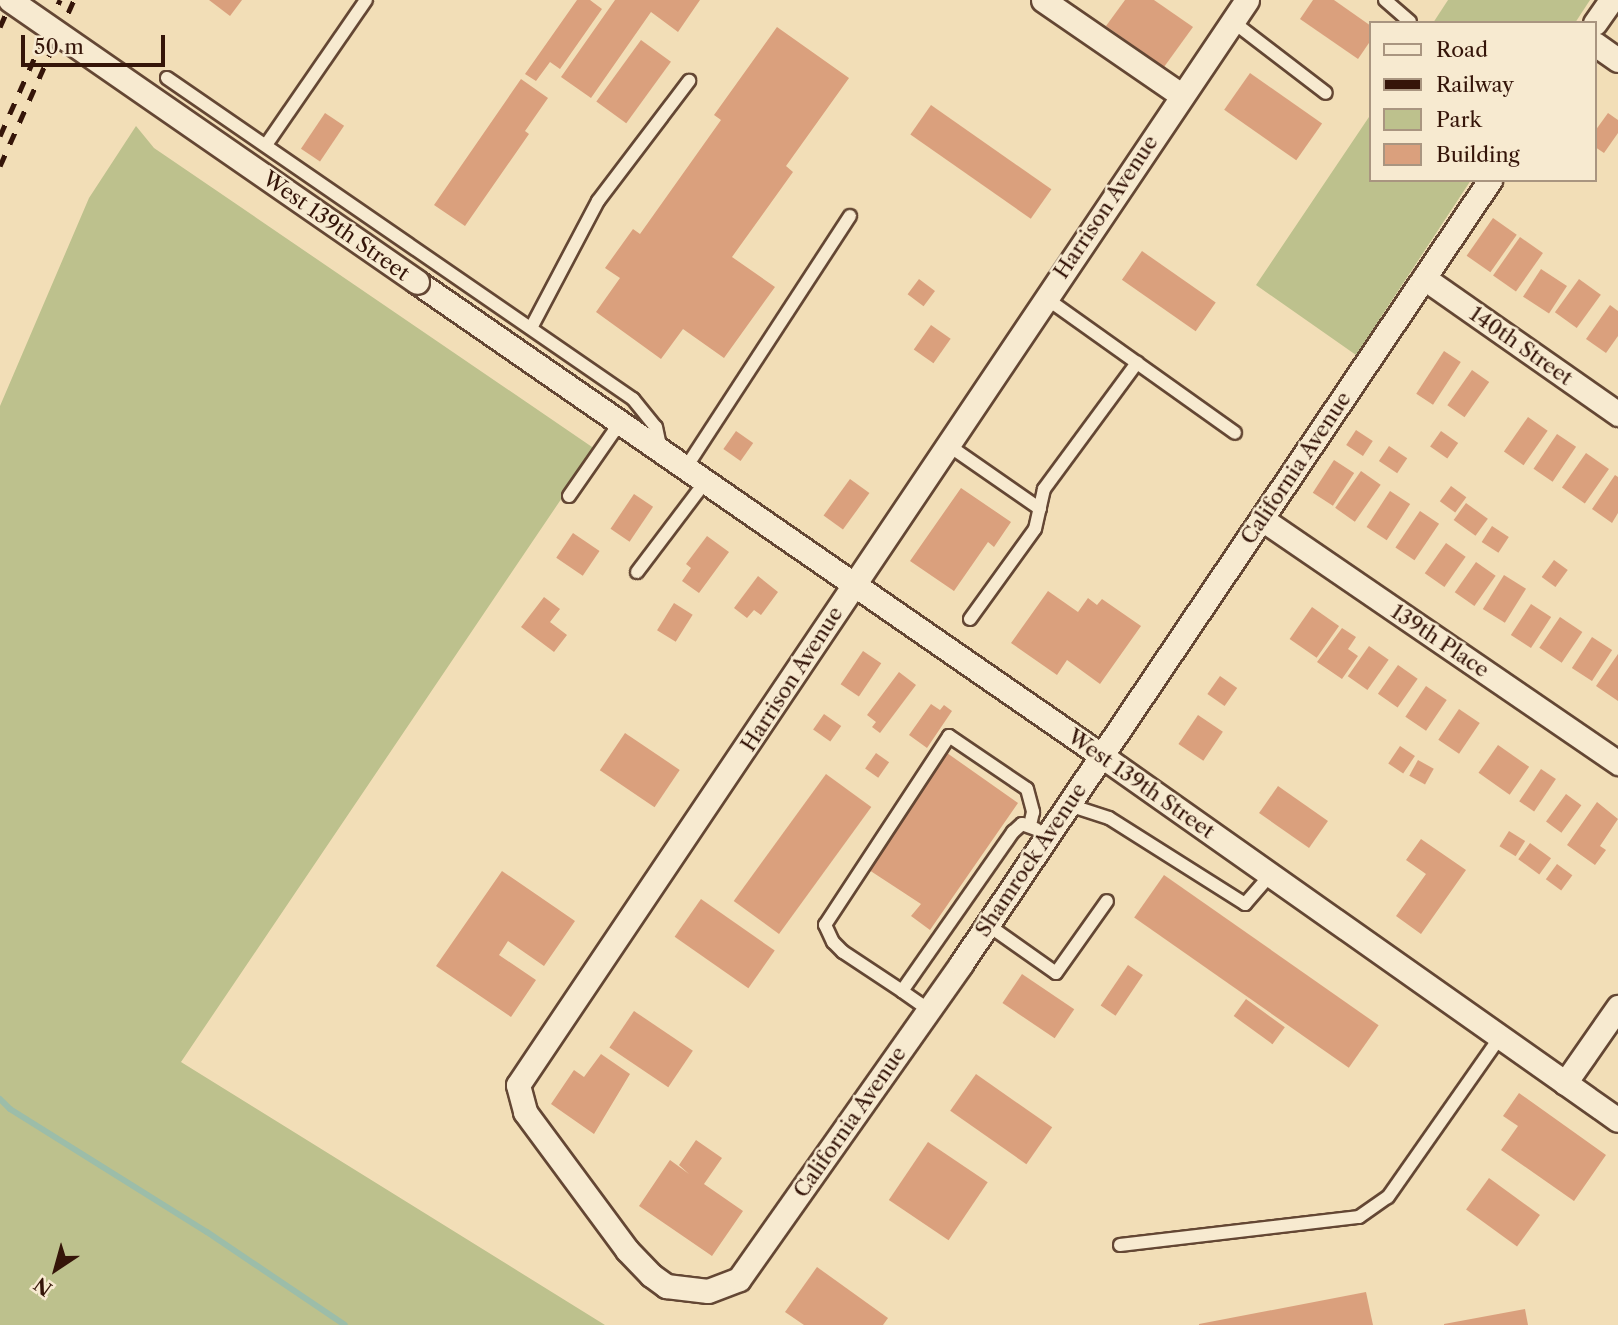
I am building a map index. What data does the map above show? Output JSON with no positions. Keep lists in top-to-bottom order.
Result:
{
  "streets": {
    "street": [
      "Harrison Avenue",
      "West 139th Street",
      "140th Street",
      "California Avenue",
      "139th Place",
      "Shamrock Avenue"
    ]
  },
  "crossings": [
    ["Harrison Avenue", "West 139th Street"],
    ["Harrison Avenue", "California Avenue"],
    ["West 139th Street", "California Avenue"],
    ["West 139th Street", "Shamrock Avenue"],
    ["140th Street", "California Avenue"],
    ["California Avenue", "139th Place"],
    ["California Avenue", "Shamrock Avenue"]
  ],
  "legend": [
    "Road",
    "Railway",
    "Park",
    "Building"
  ],
  "scale_bar": "50 m",
  "north": "bottom left"
}
